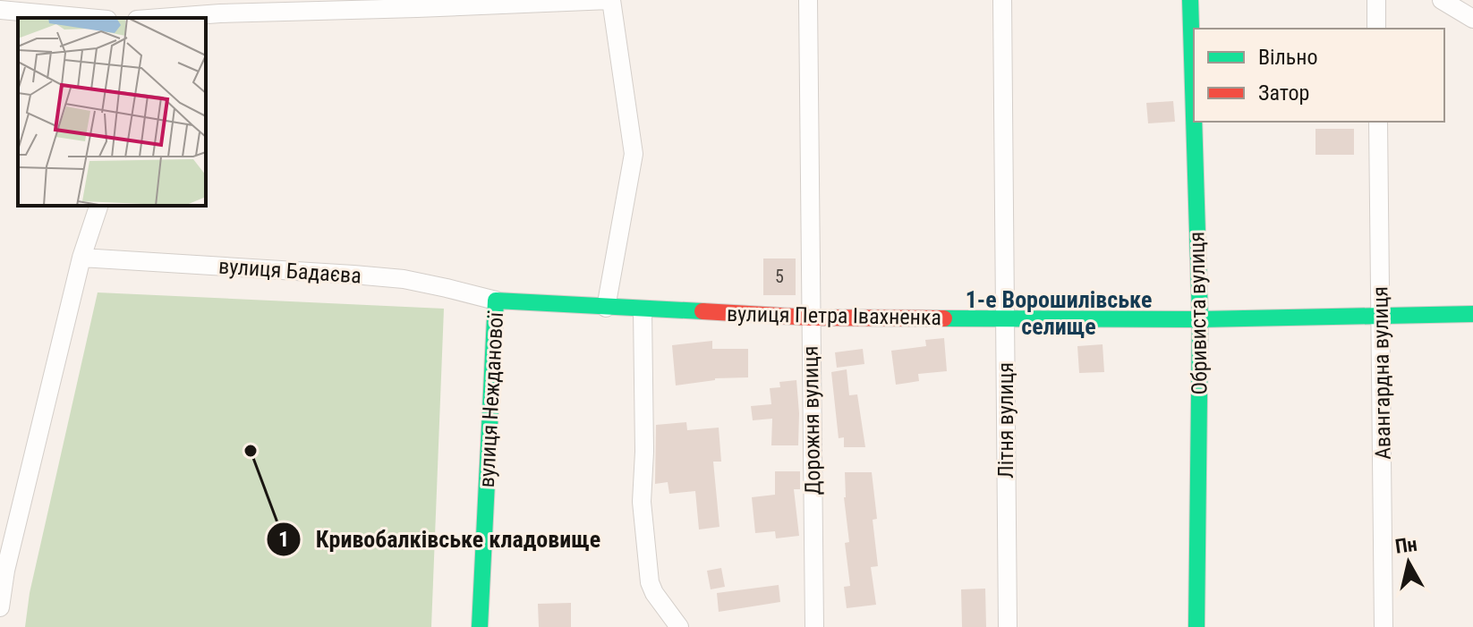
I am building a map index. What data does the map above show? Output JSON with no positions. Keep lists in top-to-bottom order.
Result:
{
  "streets": {
    "street": [
      "вулиця Бадаєва",
      "Обривиста вулиця",
      "вулиця Петра Івахненка",
      "Авангардна вулиця",
      "вулиця Нежданової",
      "Дорожня вулиця",
      "Літня вулиця"
    ]
  },
  "crossings": [
    ["вулиця Бадаєва", "вулиця Петра Івахненка"],
    ["вулиця Бадаєва", "вулиця Нежданової"],
    ["Обривиста вулиця", "вулиця Петра Івахненка"],
    ["вулиця Петра Івахненка", "Авангардна вулиця"],
    ["вулиця Петра Івахненка", "вулиця Нежданової"],
    ["вулиця Петра Івахненка", "Дорожня вулиця"],
    ["вулиця Петра Івахненка", "Літня вулиця"]
  ],
  "districts": ["1-е Ворошилівське селище"],
  "places": ["Кривобалківське кладовище"],
  "house_numbers": ["5"],
  "legend": ["Вільно", "Затор"],
  "north": "top"
}
